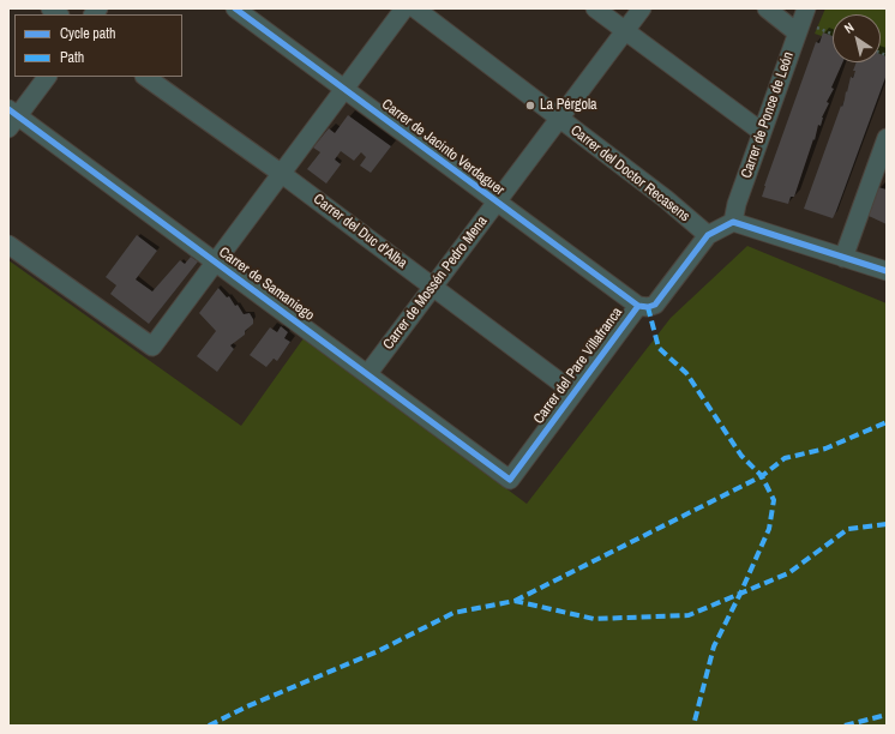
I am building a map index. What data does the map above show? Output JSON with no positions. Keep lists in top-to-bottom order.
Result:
{
  "streets": {
    "street": [
      "Carrer de Ponce de León",
      "Carrer de Jacinto Verdaguer",
      "Carrer del Doctor Recasens",
      "Carrer del Duc d'Alba",
      "Carrer de Mossén Pedro Mena",
      "Carrer de Samaniego",
      "Carrer del Pare Villafranca"
    ]
  },
  "crossings": [
    ["Carrer de Jacinto Verdaguer", "Carrer de Mossén Pedro Mena"],
    ["Carrer de Jacinto Verdaguer", "Carrer del Pare Villafranca"],
    ["Carrer del Doctor Recasens", "Carrer de Mossén Pedro Mena"],
    ["Carrer del Doctor Recasens", "Carrer del Pare Villafranca"],
    ["Carrer del Duc d'Alba", "Carrer de Mossén Pedro Mena"],
    ["Carrer del Duc d'Alba", "Carrer del Pare Villafranca"],
    ["Carrer de Mossén Pedro Mena", "Carrer de Samaniego"],
    ["Carrer de Samaniego", "Carrer del Pare Villafranca"]
  ],
  "places": ["La Pérgola"],
  "legend": ["Cycle path", "Path"],
  "north": "top left"
}
